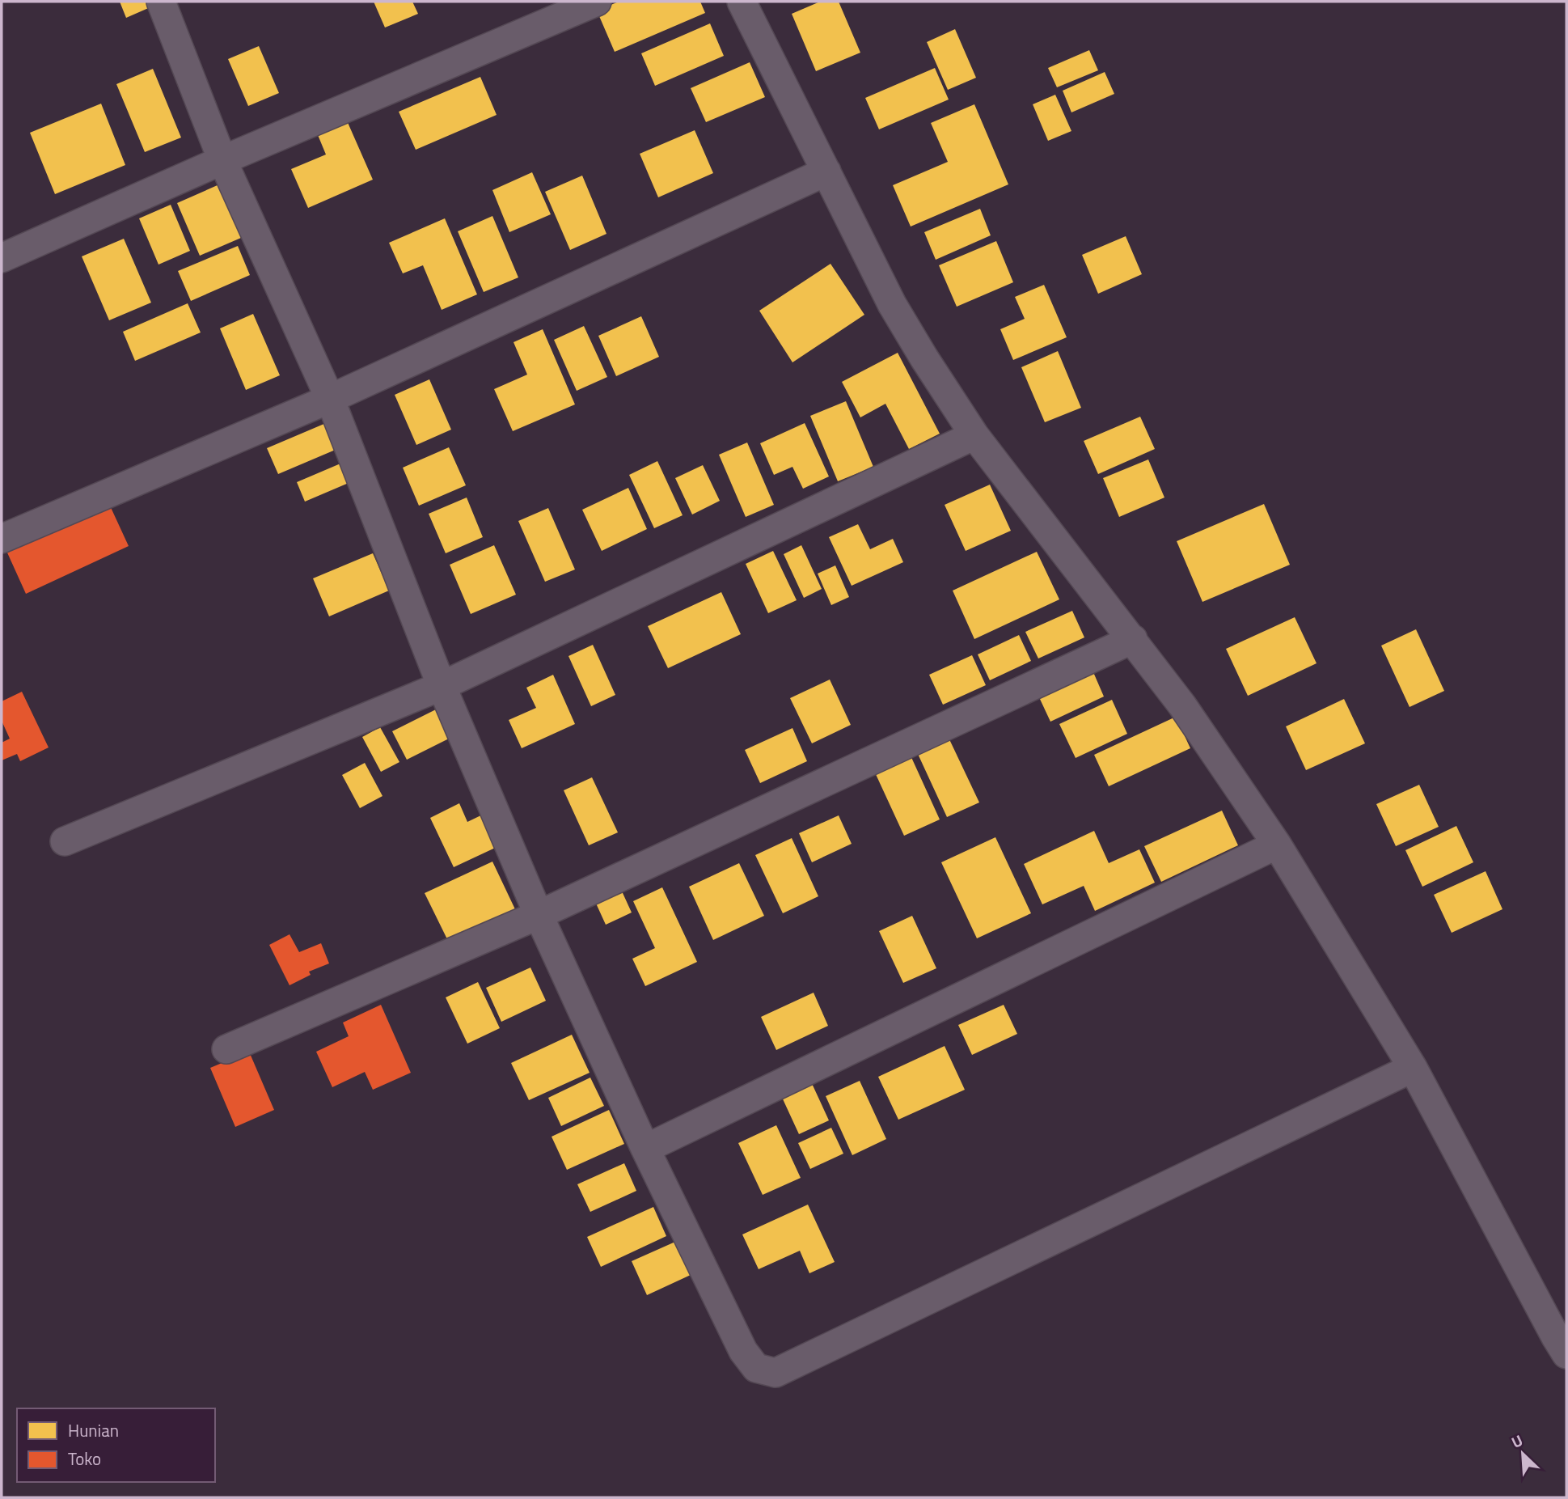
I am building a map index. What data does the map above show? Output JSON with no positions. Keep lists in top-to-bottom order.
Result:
{
  "legend": ["Hunian", "Toko"],
  "north": "top left"
}
